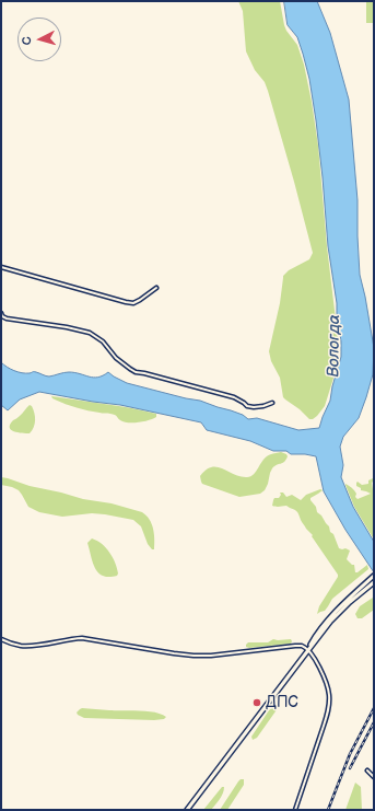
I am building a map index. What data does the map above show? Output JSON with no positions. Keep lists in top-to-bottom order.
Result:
{
  "water": ["Вологда"],
  "places": ["ДПС"],
  "north": "left"
}
